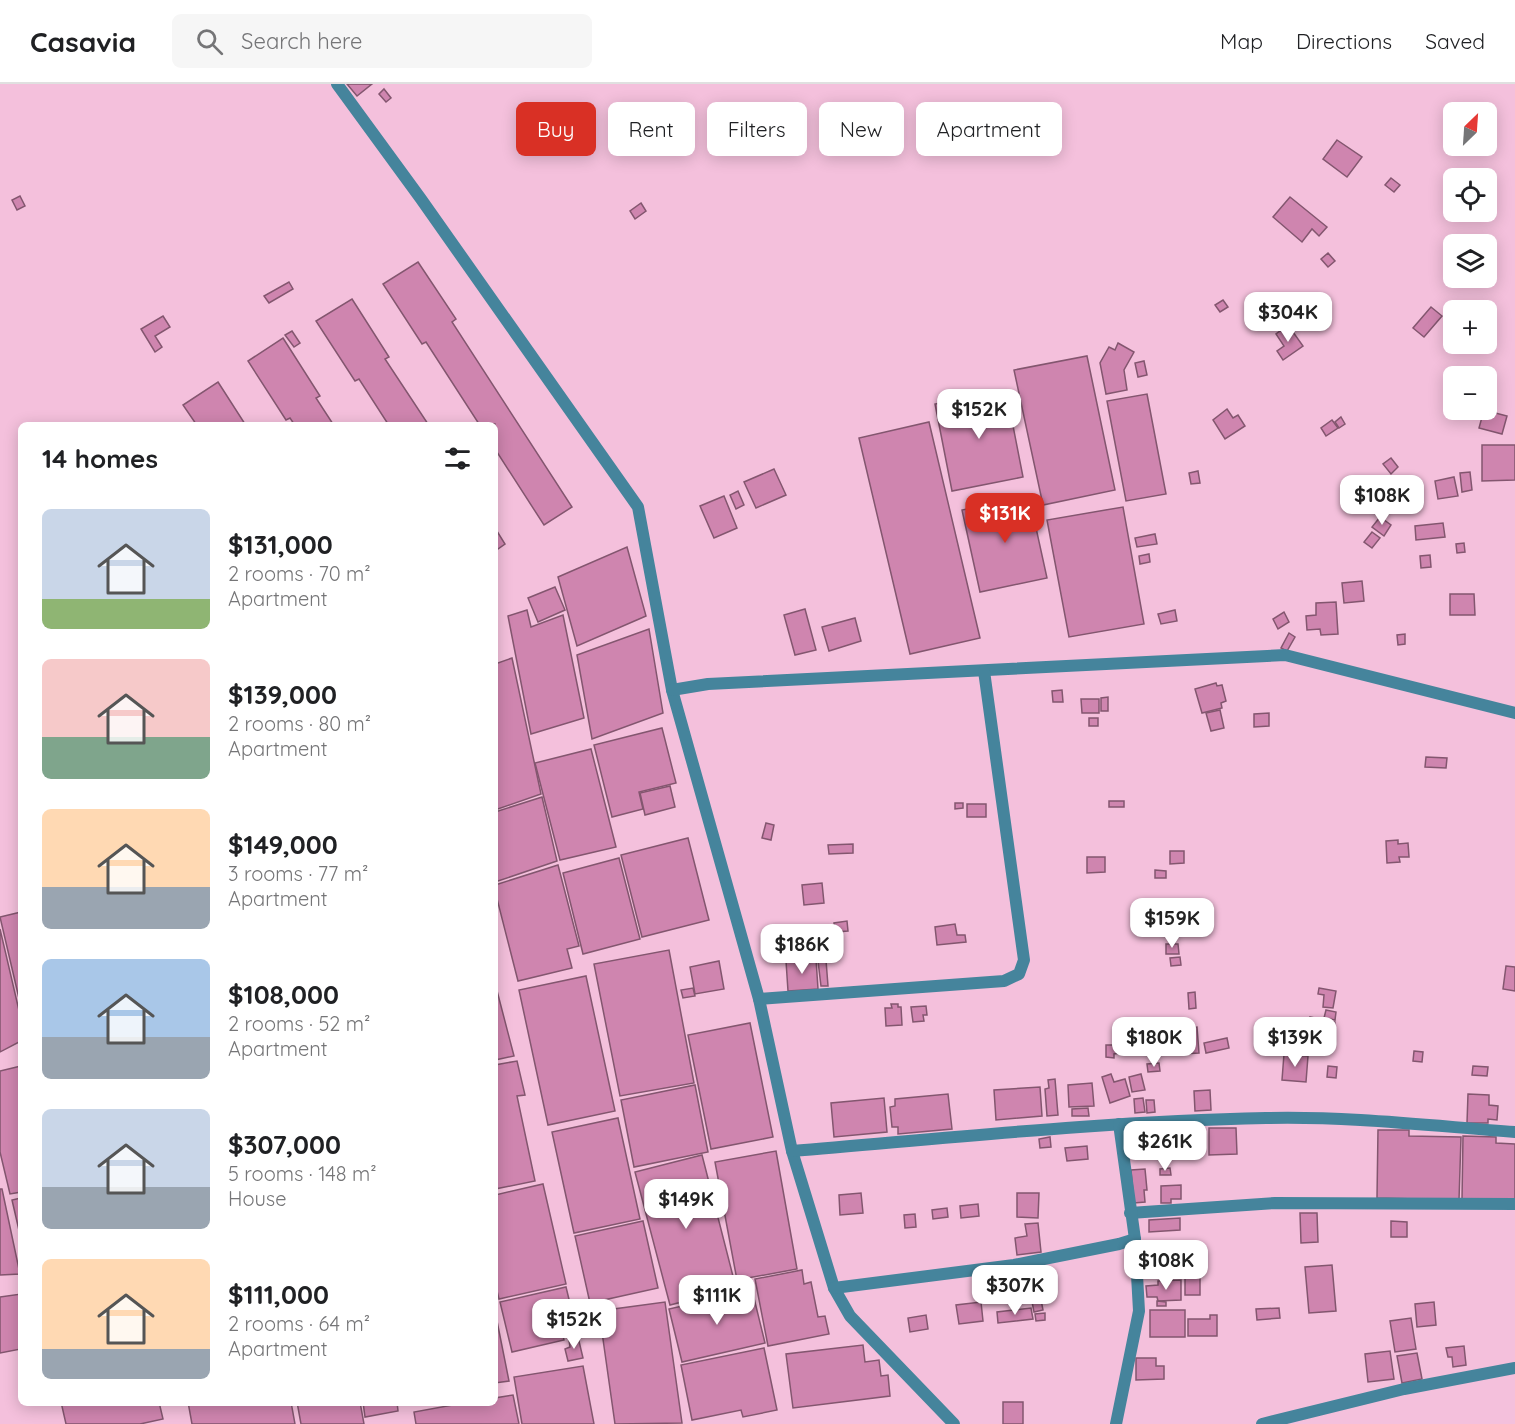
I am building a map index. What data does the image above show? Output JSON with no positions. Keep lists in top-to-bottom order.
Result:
{
  "north": "top right",
  "page": {
    "header": "Casavia",
    "search": "Search here",
    "nav": ["Map", "Directions", "Saved"],
    "map_buttons": ["+", "−"],
    "chip": [
      "Buy",
      "Rent",
      "Filters",
      "New",
      "Apartment"
    ],
    "price": [
      "$304K",
      "$152K",
      "$108K",
      "$131K",
      "$159K",
      "$186K",
      "$180K",
      "$139K",
      "$261K",
      "$149K",
      "$108K",
      "$307K",
      "$111K",
      "$152K"
    ],
    "heading": "14 homes",
    "list": [
      {
        "name": "$131,000",
        "note": "2 rooms · 70 m² · Apartment"
      },
      {
        "name": "$139,000",
        "note": "2 rooms · 80 m² · Apartment"
      },
      {
        "name": "$149,000",
        "note": "3 rooms · 77 m² · Apartment"
      },
      {
        "name": "$108,000",
        "note": "2 rooms · 52 m² · Apartment"
      },
      {
        "name": "$307,000",
        "note": "5 rooms · 148 m² · House"
      },
      {
        "name": "$111,000",
        "note": "2 rooms · 64 m² · Apartment"
      }
    ]
  }
}
